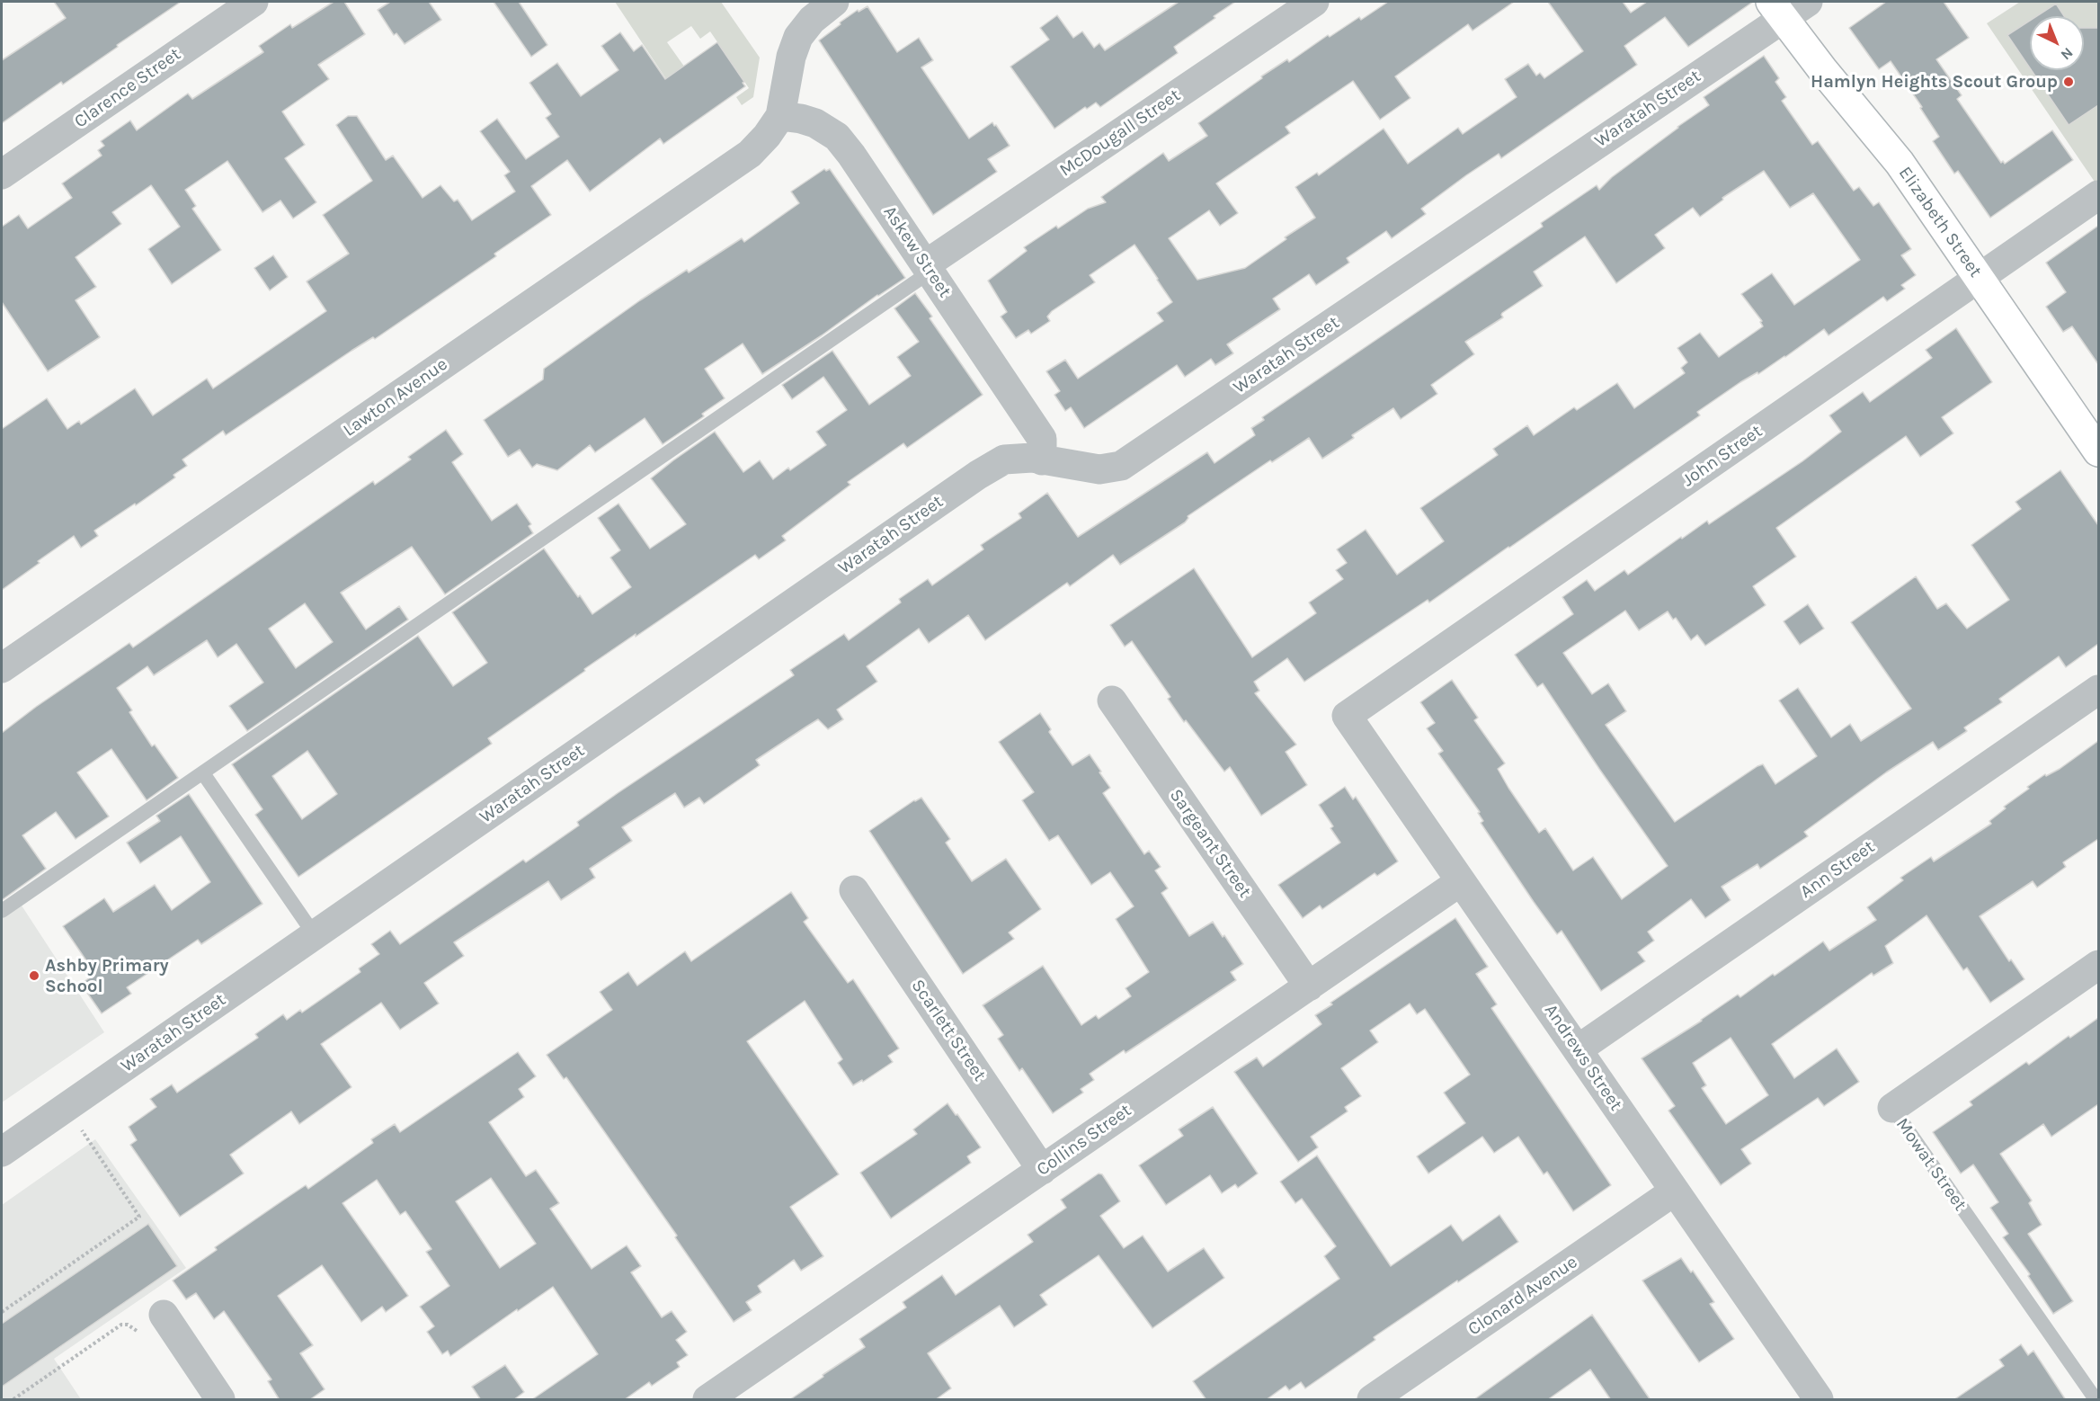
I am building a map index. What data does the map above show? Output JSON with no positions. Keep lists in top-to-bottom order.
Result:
{
  "streets": {
    "street": [
      "Clarence Street",
      "Waratah Street",
      "McDougall Street",
      "Elizabeth Street",
      "Askew Street",
      "Lawton Avenue",
      "John Street",
      "Sargeant Street",
      "Ann Street",
      "Scarlett Street",
      "Andrews Street",
      "Collins Street",
      "Mowat Street",
      "Clonard Avenue"
    ]
  },
  "crossings": [
    ["Waratah Street", "Elizabeth Street"],
    ["Waratah Street", "Askew Street"],
    ["McDougall Street", "Askew Street"],
    ["Elizabeth Street", "John Street"],
    ["Askew Street", "Lawton Avenue"],
    ["John Street", "Andrews Street"],
    ["Sargeant Street", "Collins Street"],
    ["Ann Street", "Andrews Street"],
    ["Scarlett Street", "Collins Street"],
    ["Andrews Street", "Collins Street"],
    ["Andrews Street", "Clonard Avenue"]
  ],
  "places": ["Hamlyn Heights Scout Group", "Ashby Primary School"],
  "north": "bottom right"
}
